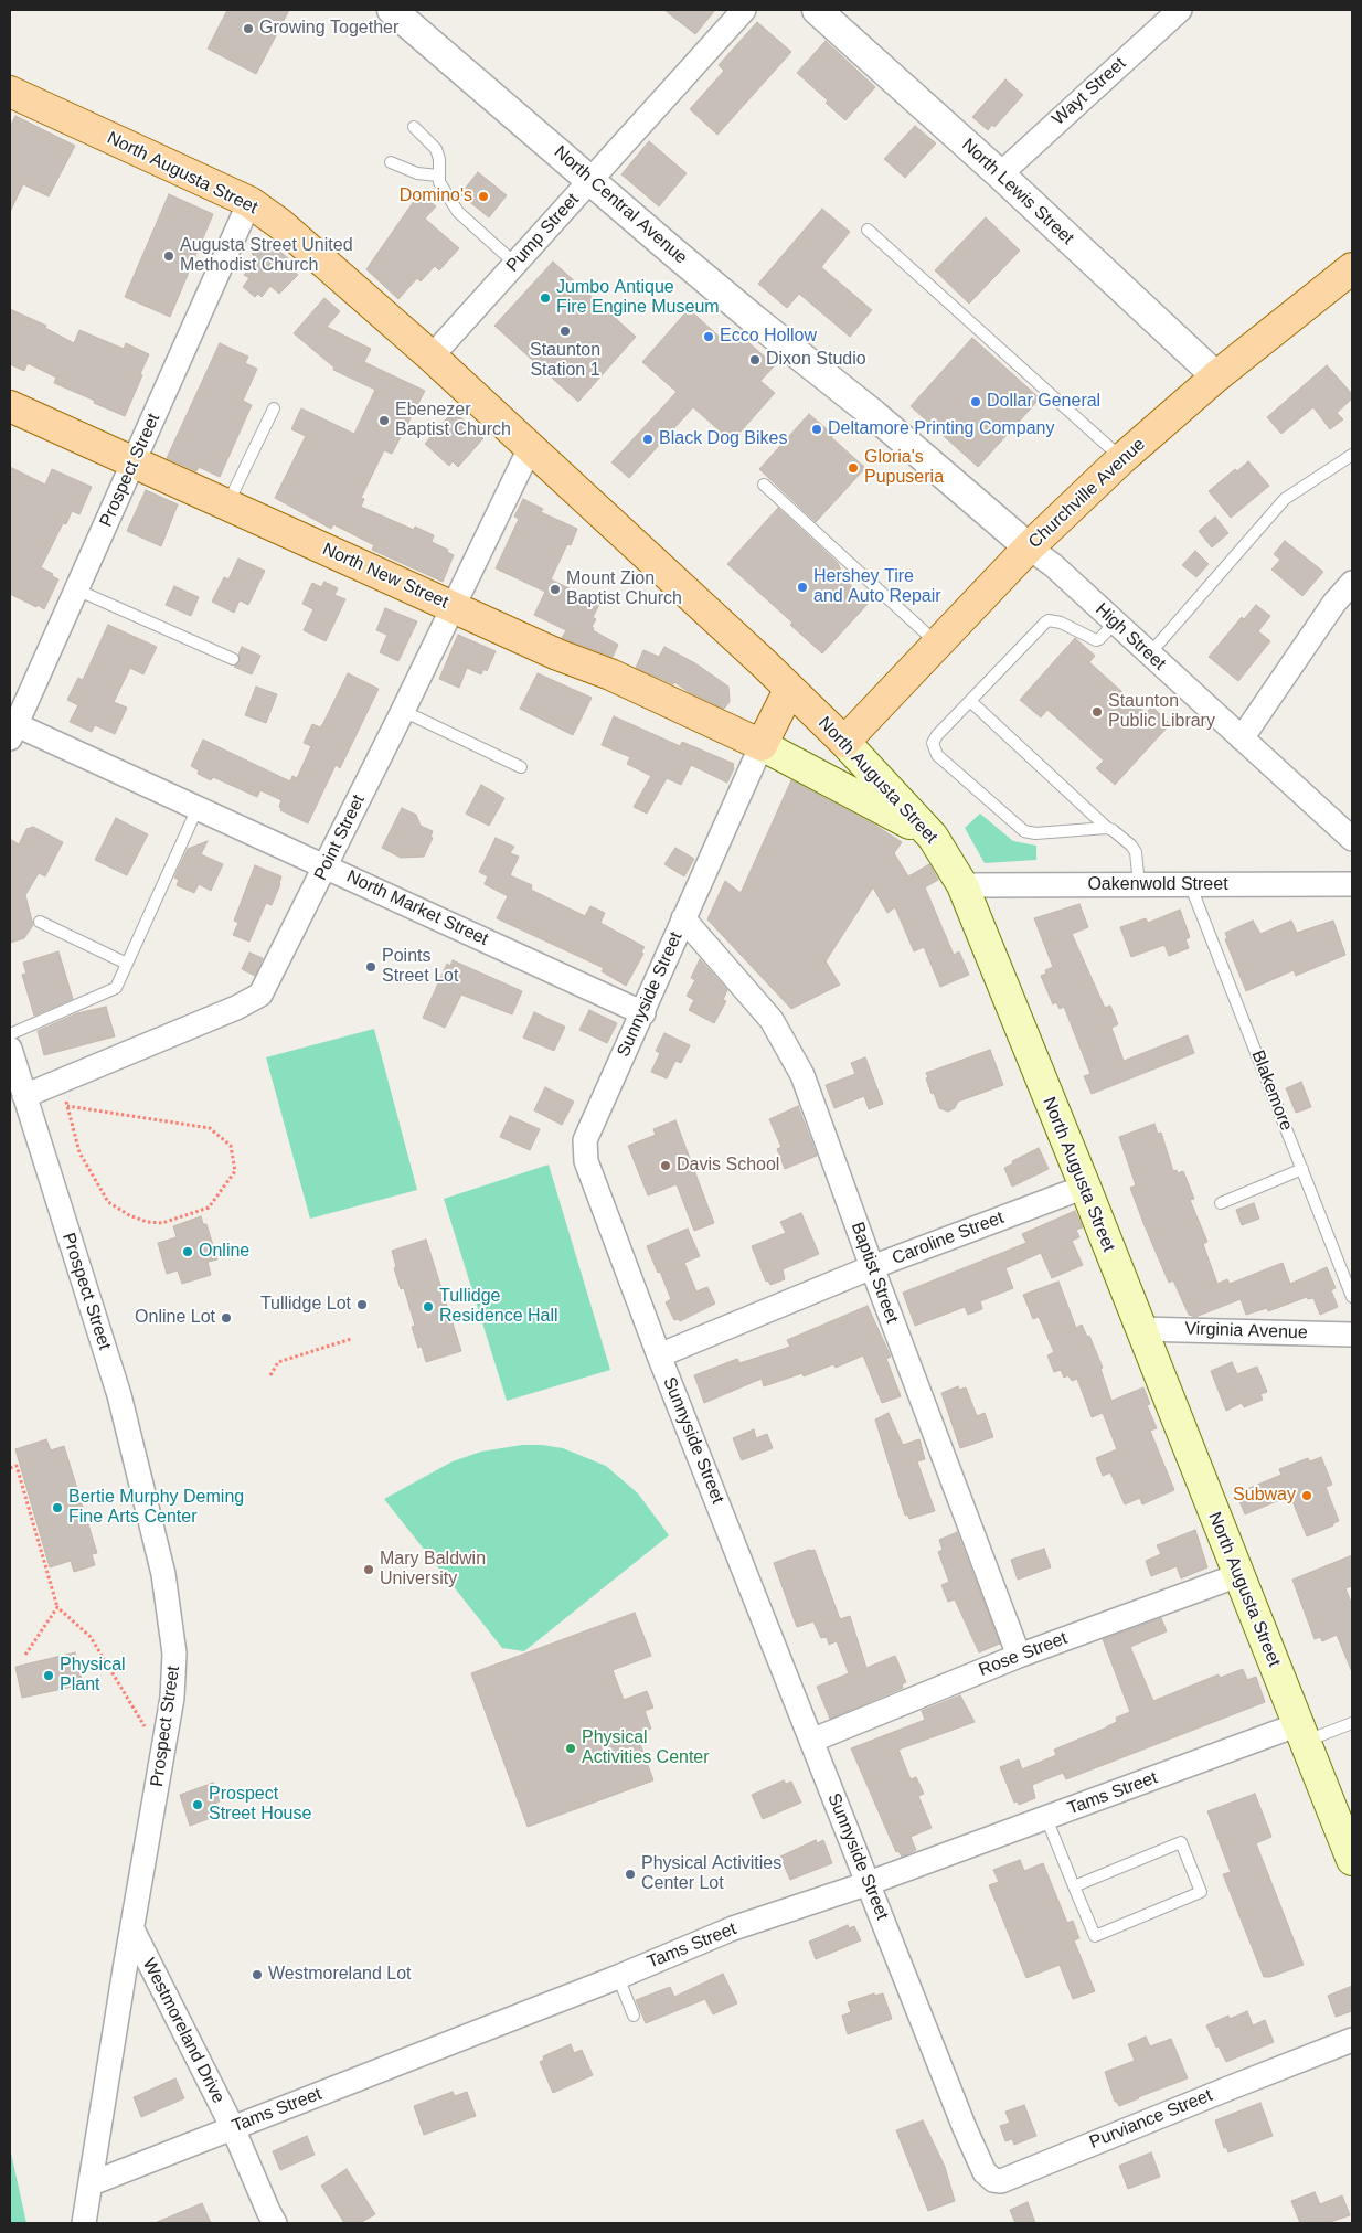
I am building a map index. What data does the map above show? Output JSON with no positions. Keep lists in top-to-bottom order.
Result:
{
  "streets": {
    "main road": ["North Augusta Street", "Churchville Avenue", "North New Street"],
    "street": [
      "Wayt Street",
      "North Lewis Street",
      "North Central Avenue",
      "Pump Street",
      "Prospect Street",
      "High Street",
      "Point Street",
      "Oakenwold Street",
      "North Market Street",
      "Sunnyside Street",
      "Caroline Street",
      "Baptist Street",
      "Virginia Avenue",
      "Rose Street",
      "Tams Street",
      "Westmoreland Drive",
      "Purviance Street"
    ],
    "lane": ["Blakemore"]
  },
  "crossings": [
    ["Wayt Street", "North Lewis Street"],
    ["North Augusta Street", "Pump Street"],
    ["North Augusta Street", "Prospect Street"],
    ["North Augusta Street", "Churchville Avenue"],
    ["North Augusta Street", "North New Street"],
    ["North Augusta Street", "Point Street"],
    ["North Augusta Street", "Oakenwold Street"],
    ["North Augusta Street", "Caroline Street"],
    ["North Augusta Street", "Virginia Avenue"],
    ["North Augusta Street", "Rose Street"],
    ["North Augusta Street", "Tams Street"],
    ["North Lewis Street", "Churchville Avenue"],
    ["North Central Avenue", "Pump Street"],
    ["North Central Avenue", "Churchville Avenue"],
    ["North Central Avenue", "High Street"],
    ["Prospect Street", "North New Street"],
    ["Prospect Street", "Point Street"],
    ["Prospect Street", "North Market Street"],
    ["Prospect Street", "Tams Street"],
    ["Prospect Street", "Westmoreland Drive"],
    ["Churchville Avenue", "High Street"],
    ["North New Street", "Point Street"],
    ["North New Street", "Sunnyside Street"],
    ["Point Street", "North Market Street"],
    ["Oakenwold Street", "Blakemore"],
    ["North Market Street", "Sunnyside Street"],
    ["Sunnyside Street", "Caroline Street"],
    ["Sunnyside Street", "Baptist Street"],
    ["Sunnyside Street", "Rose Street"],
    ["Sunnyside Street", "Tams Street"],
    ["Sunnyside Street", "Purviance Street"],
    ["Caroline Street", "Baptist Street"],
    ["Baptist Street", "Rose Street"],
    ["Tams Street", "Westmoreland Drive"]
  ],
  "places": [
    "Growing Together",
    "Domino's",
    "Augusta Street United Methodist Church",
    "Jumbo Antique Fire Engine Museum",
    "Staunton Station 1",
    "Ecco Hollow",
    "Dixon Studio",
    "Dollar General",
    "Ebenezer Baptist Church",
    "Deltamore Printing Company",
    "Black Dog Bikes",
    "Gloria's Pupuseria",
    "Hershey Tire and Auto Repair",
    "Mount Zion Baptist Church",
    "Staunton Public Library",
    "Points Street Lot",
    "Davis School",
    "Online",
    "Tullidge Lot",
    "Tullidge Residence Hall",
    "Online Lot",
    "Subway",
    "Bertie Murphy Deming Fine Arts Center",
    "Mary Baldwin University",
    "Physical Plant",
    "Physical Activities Center",
    "Prospect Street House",
    "Physical Activities Center Lot",
    "Westmoreland Lot"
  ]
}
